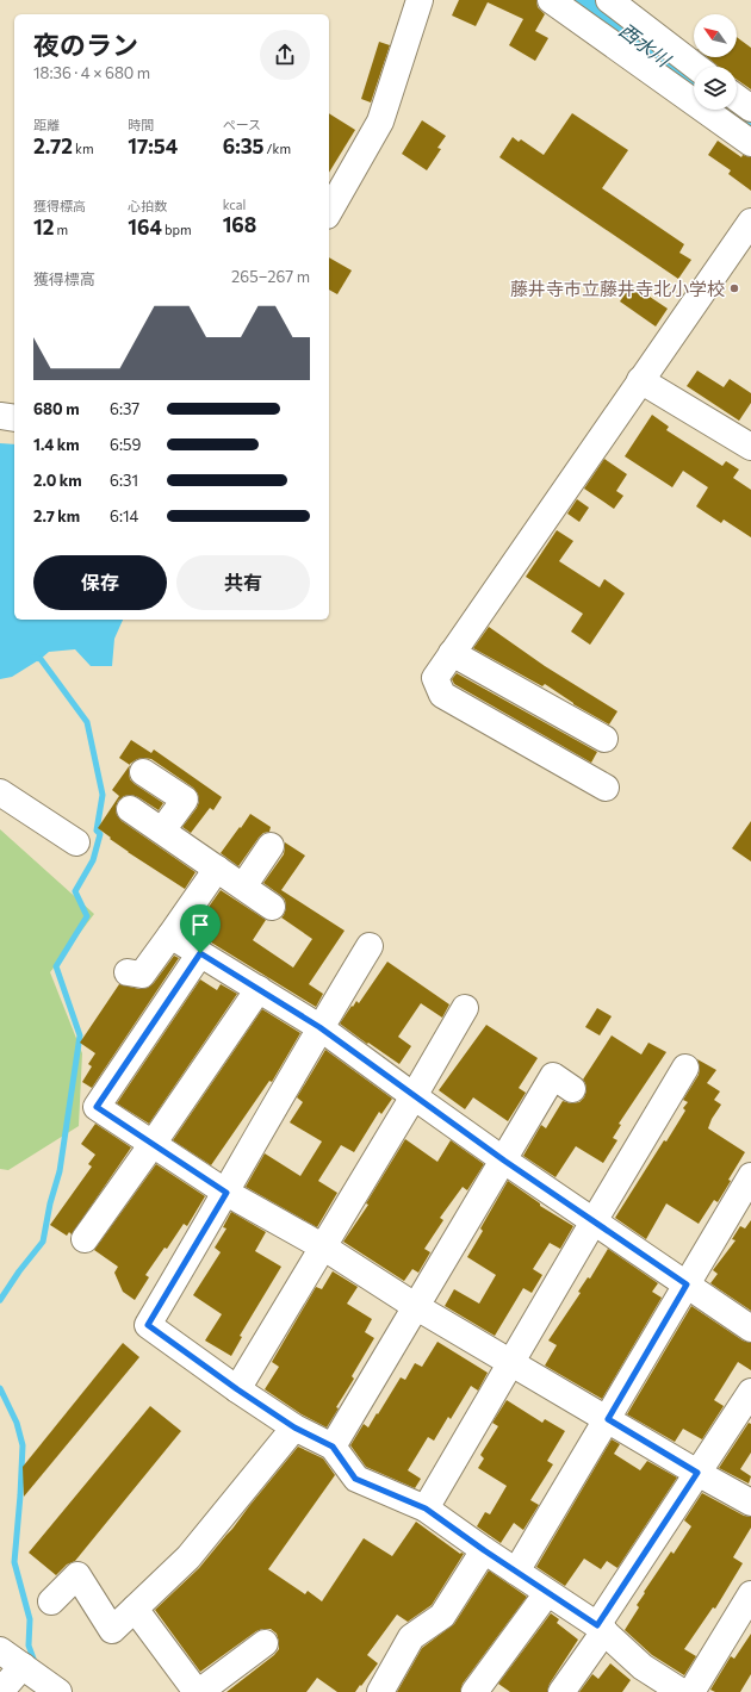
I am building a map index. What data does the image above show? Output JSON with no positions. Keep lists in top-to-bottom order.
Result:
{
  "water": ["西水川"],
  "places": ["藤井寺市立藤井寺北小学校"],
  "north": "top left",
  "page": {
    "heading": ["夜のラン", "18:36 · 4 × 680 m"],
    "stats": [
      ["距離", "2.72 km"],
      ["時間", "17:54"],
      ["ペース", "6:35 /km"],
      ["獲得標高", "12 m"],
      ["心拍数", "164 bpm"],
      ["kcal", "168"]
    ],
    "chart": ["獲得標高", "265–267 m"],
    "list": [
      {
        "name": "680 m",
        "note": "6:37"
      },
      {
        "name": "1.4 km",
        "note": "6:59"
      },
      {
        "name": "2.0 km",
        "note": "6:31"
      },
      {
        "name": "2.7 km",
        "note": "6:14"
      }
    ],
    "buttons": ["保存", "共有"]
  }
}
